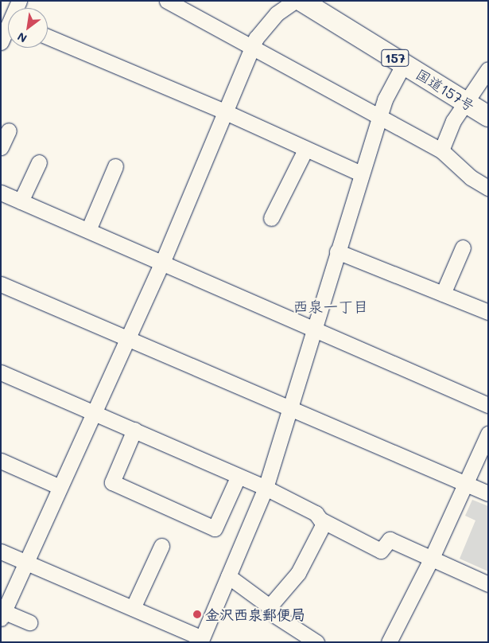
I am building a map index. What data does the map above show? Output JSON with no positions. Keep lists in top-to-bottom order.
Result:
{
  "streets": {
    "highway": ["157", "国道157号"]
  },
  "districts": ["西泉一丁目"],
  "places": ["金沢西泉郵便局"],
  "north": "bottom left"
}
